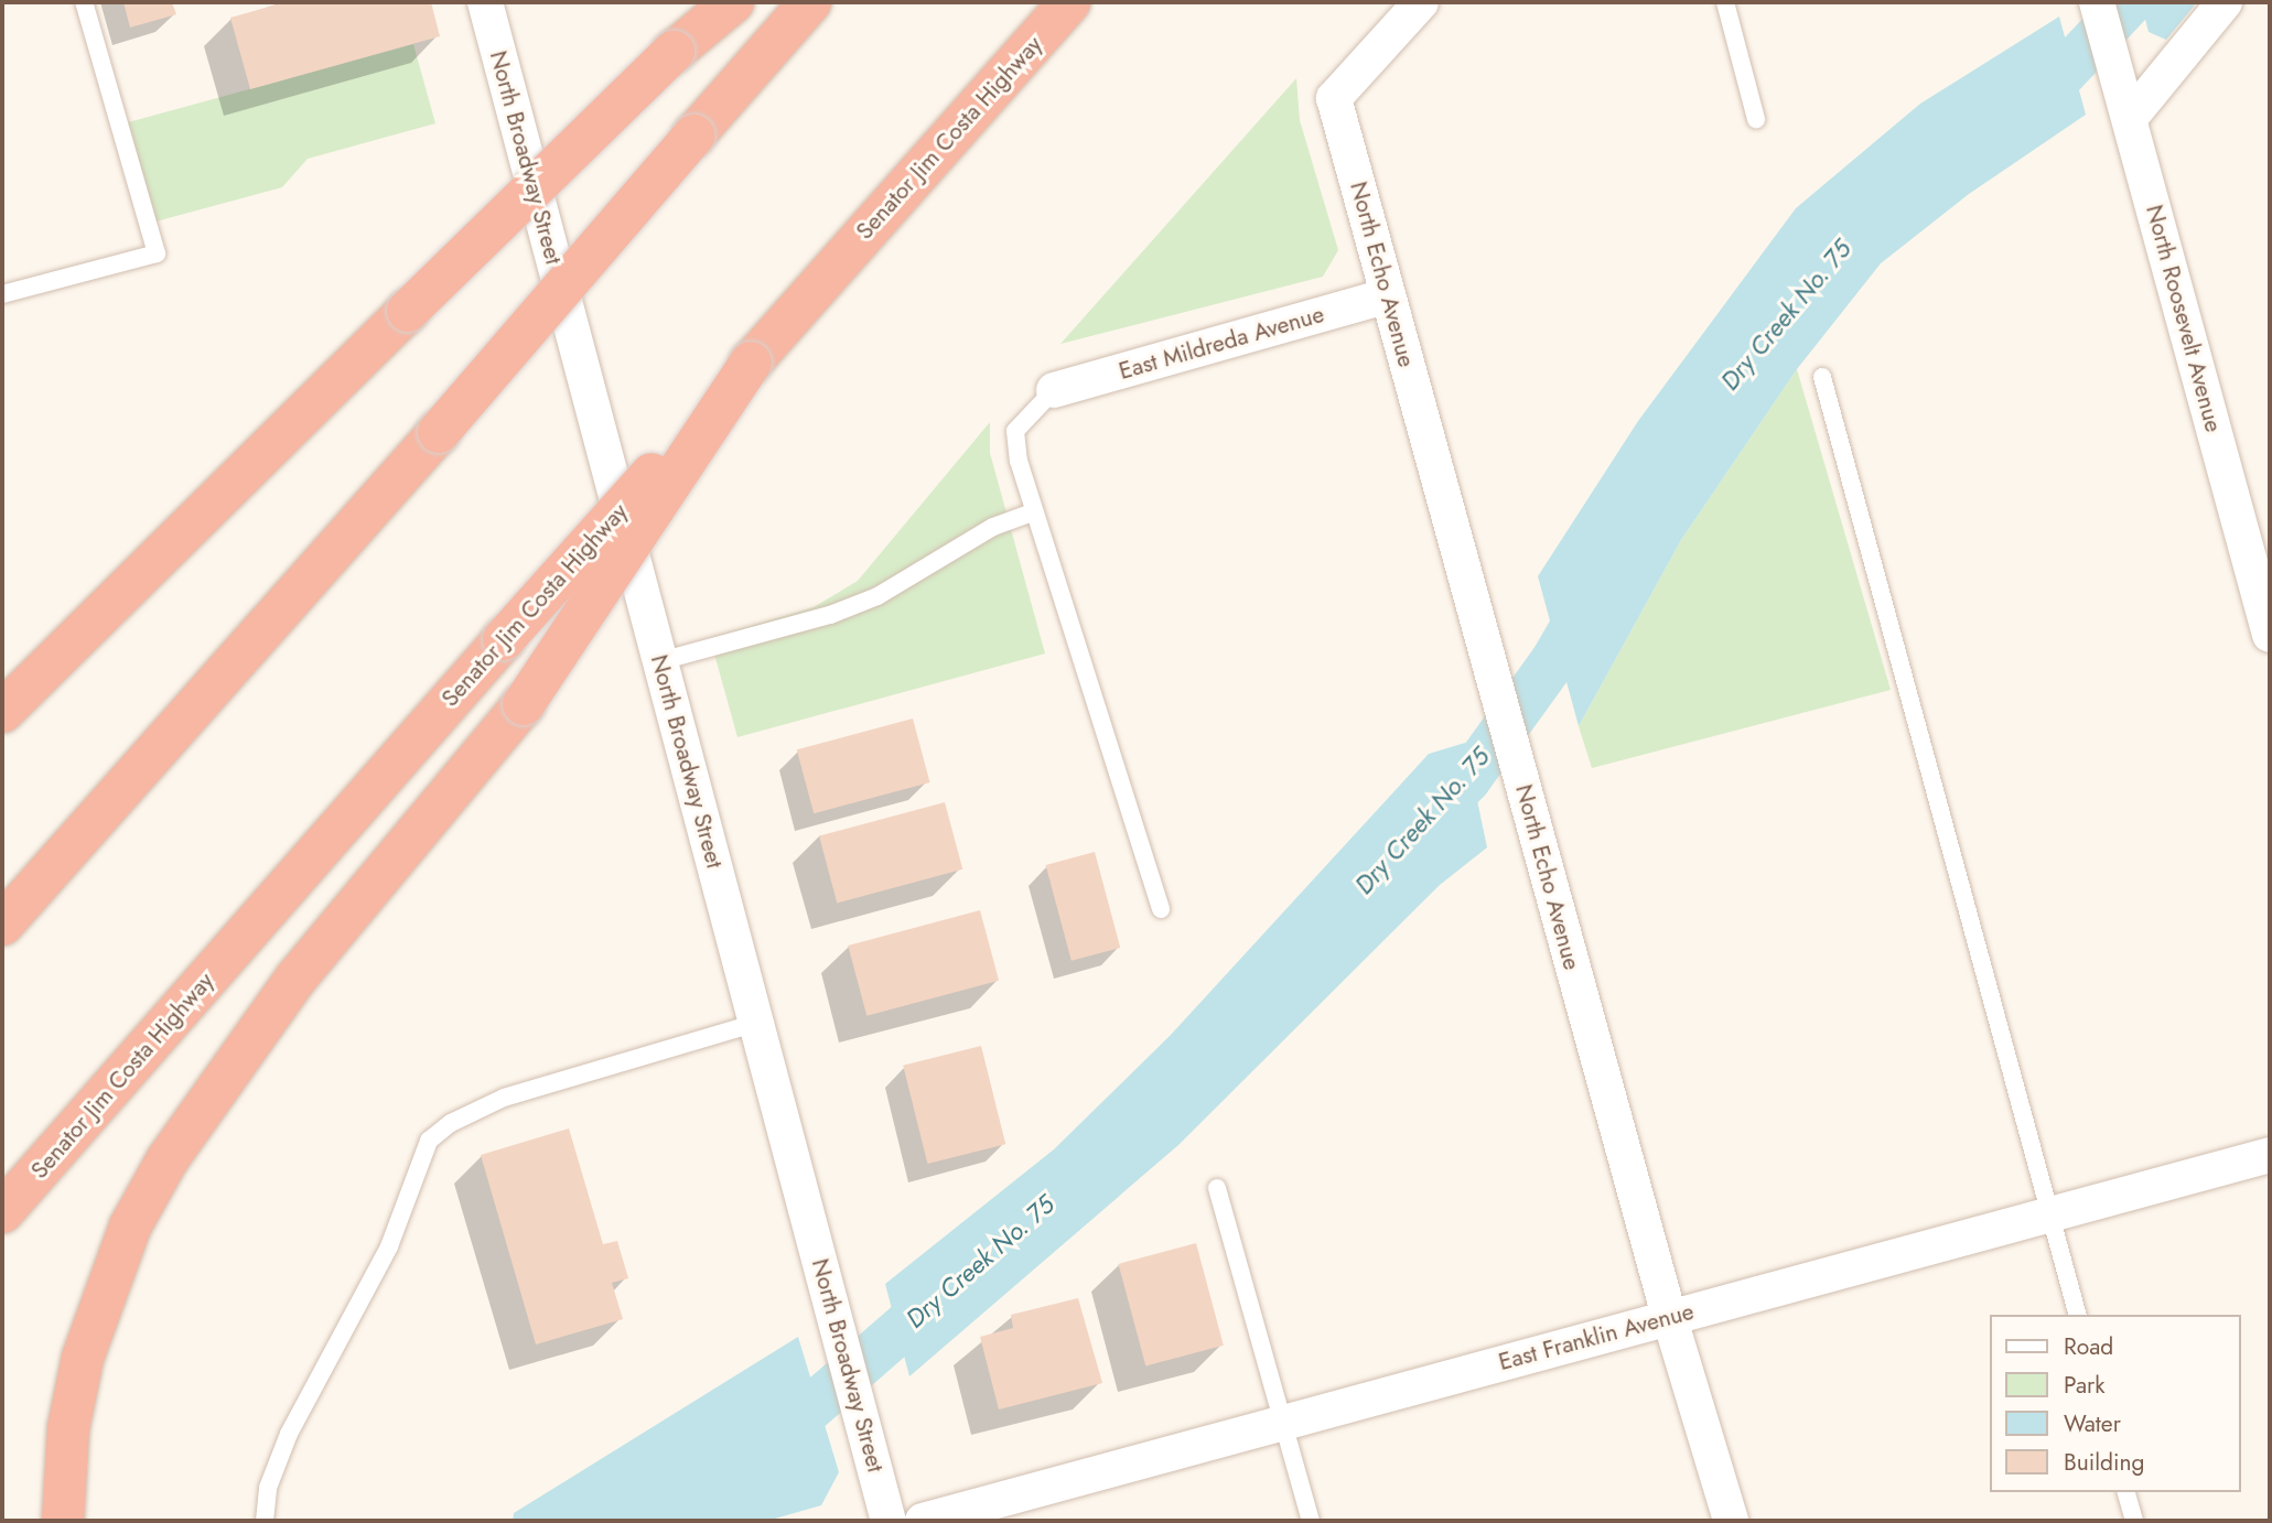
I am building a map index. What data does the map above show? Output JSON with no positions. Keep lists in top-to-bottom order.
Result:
{
  "streets": {
    "highway": ["Senator Jim Costa Highway"],
    "street": [
      "North Broadway Street",
      "North Echo Avenue",
      "North Roosevelt Avenue",
      "East Mildreda Avenue",
      "East Franklin Avenue"
    ]
  },
  "crossings": [
    ["North Echo Avenue", "East Mildreda Avenue"],
    ["North Echo Avenue", "East Franklin Avenue"]
  ],
  "water": ["Dry Creek No. 75"],
  "legend": [
    "Road",
    "Park",
    "Water",
    "Building"
  ]
}
